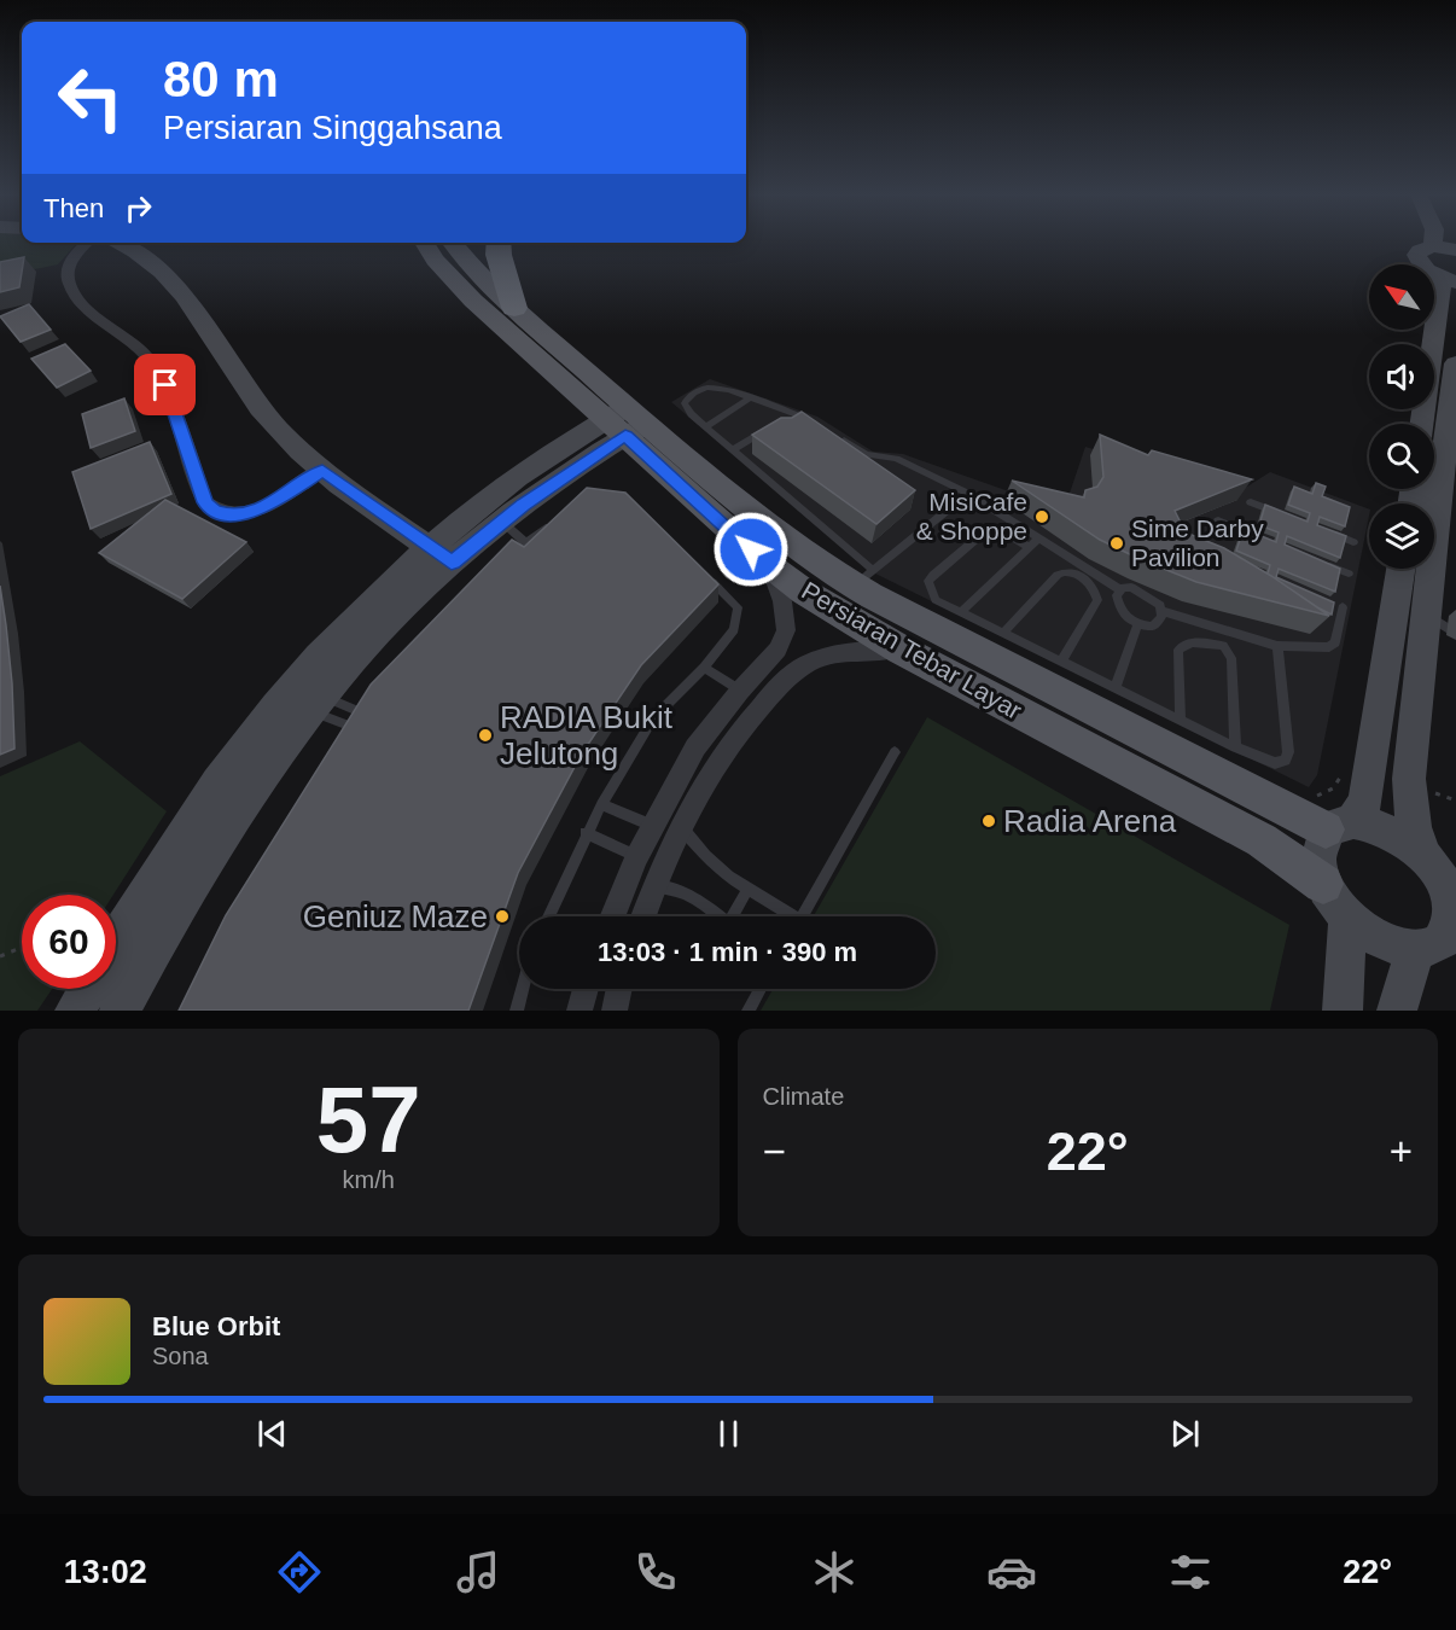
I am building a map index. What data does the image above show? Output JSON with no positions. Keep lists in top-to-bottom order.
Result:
{
  "streets": {
    "main road": ["Persiaran Tebar Layar"]
  },
  "places": [
    "MisiCafe & Shoppe",
    "Sime Darby Pavilion",
    "RADIA Bukit Jelutong",
    "Radia Arena",
    "Geniuz Maze"
  ],
  "north": "top left",
  "page": {
    "turn": ["80 m", "Persiaran Singgahsana"],
    "then": "Then",
    "limit": "60",
    "trip": "13:03 · 1 min · 390 m",
    "tile": [
      ["57", "km/h"],
      "Climate"
    ],
    "heat": ["−", "22°", "+"],
    "song": ["Blue Orbit", "Sona"],
    "tabs": ["13:02", "22°"]
  }
}
